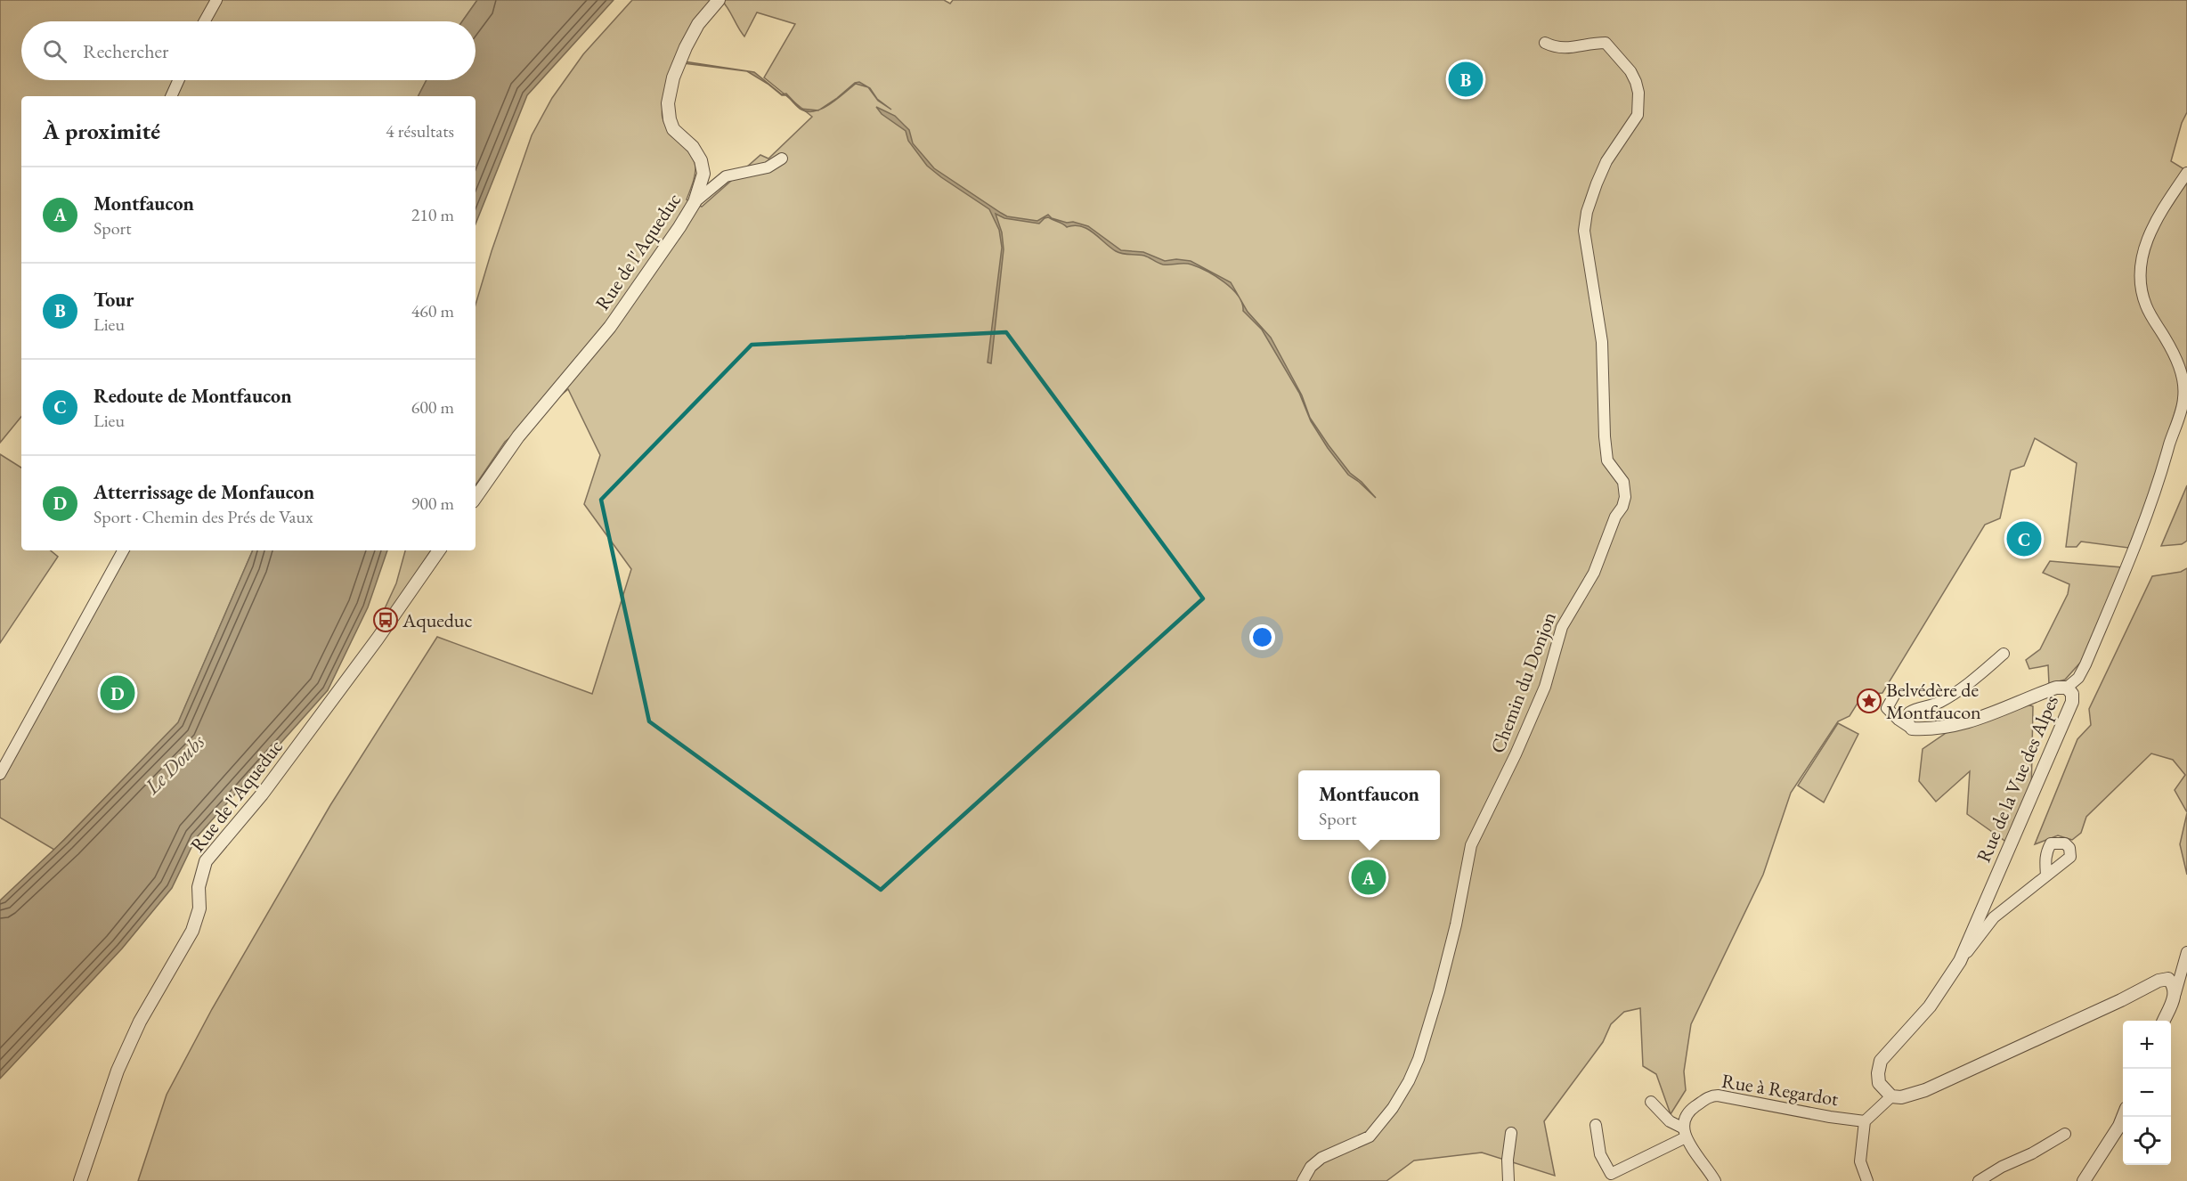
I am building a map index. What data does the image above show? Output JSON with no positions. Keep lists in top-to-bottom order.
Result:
{
  "streets": {
    "street": [
      "Rue de l'Aqueduc",
      "Chemin du Donjon",
      "Rue de la Vue des Alpes",
      "Rue à Regardot"
    ]
  },
  "water": ["Le Doubs"],
  "places": {
    "bus stop": ["Aqueduc"],
    "place": ["Belvédère de Montfaucon"]
  },
  "page": {
    "search": "Rechercher",
    "pins": [
      "B",
      "C",
      "D",
      "A"
    ],
    "heading": ["À proximité", "4 résultats"],
    "list": [
      {
        "mark": "A",
        "name": "Montfaucon",
        "note": "Sport",
        "value": "210 m"
      },
      {
        "mark": "B",
        "name": "Tour",
        "note": "Lieu",
        "value": "460 m"
      },
      {
        "mark": "C",
        "name": "Redoute de Montfaucon",
        "note": "Lieu",
        "value": "600 m"
      },
      {
        "mark": "D",
        "name": "Atterrissage de Monfaucon",
        "note": "Sport · Chemin des Prés de Vaux",
        "value": "900 m"
      }
    ],
    "popup": ["Montfaucon", "Sport"],
    "map_buttons": ["+", "−"]
  }
}
